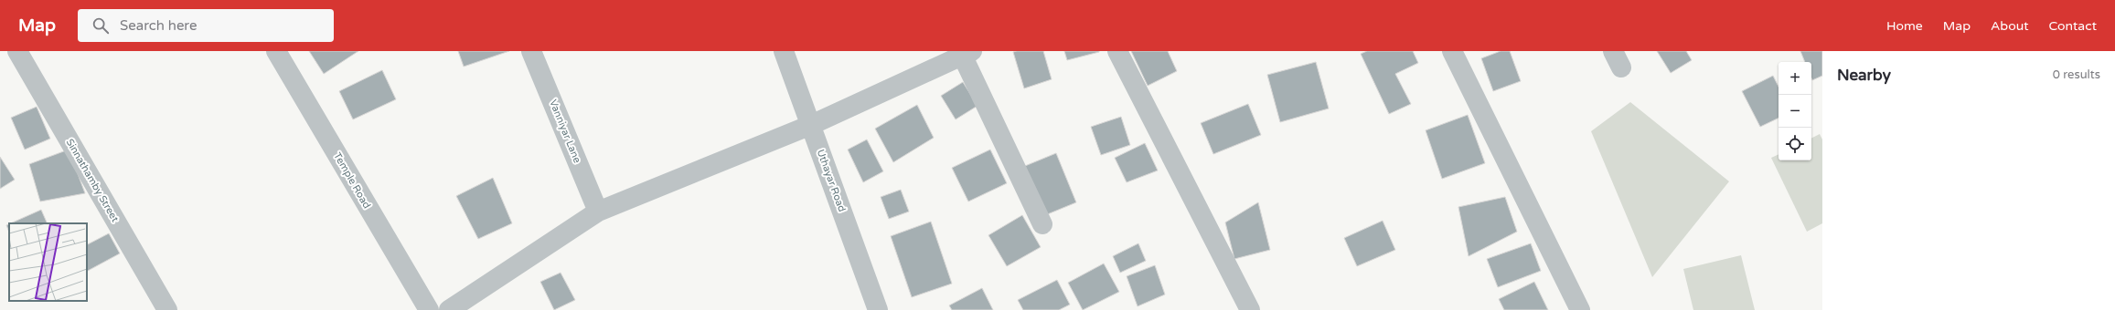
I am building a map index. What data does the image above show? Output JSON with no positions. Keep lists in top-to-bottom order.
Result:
{
  "streets": {
    "street": [
      "Vanniyar Lane",
      "Sinnathamby Street",
      "Temple Road",
      "Uthayar Road"
    ]
  },
  "page": {
    "header": "Map",
    "search": "Search here",
    "nav": [
      "Home",
      "Map",
      "About",
      "Contact"
    ],
    "heading": ["Nearby", "0 results"],
    "map_buttons": ["+", "−"]
  }
}
